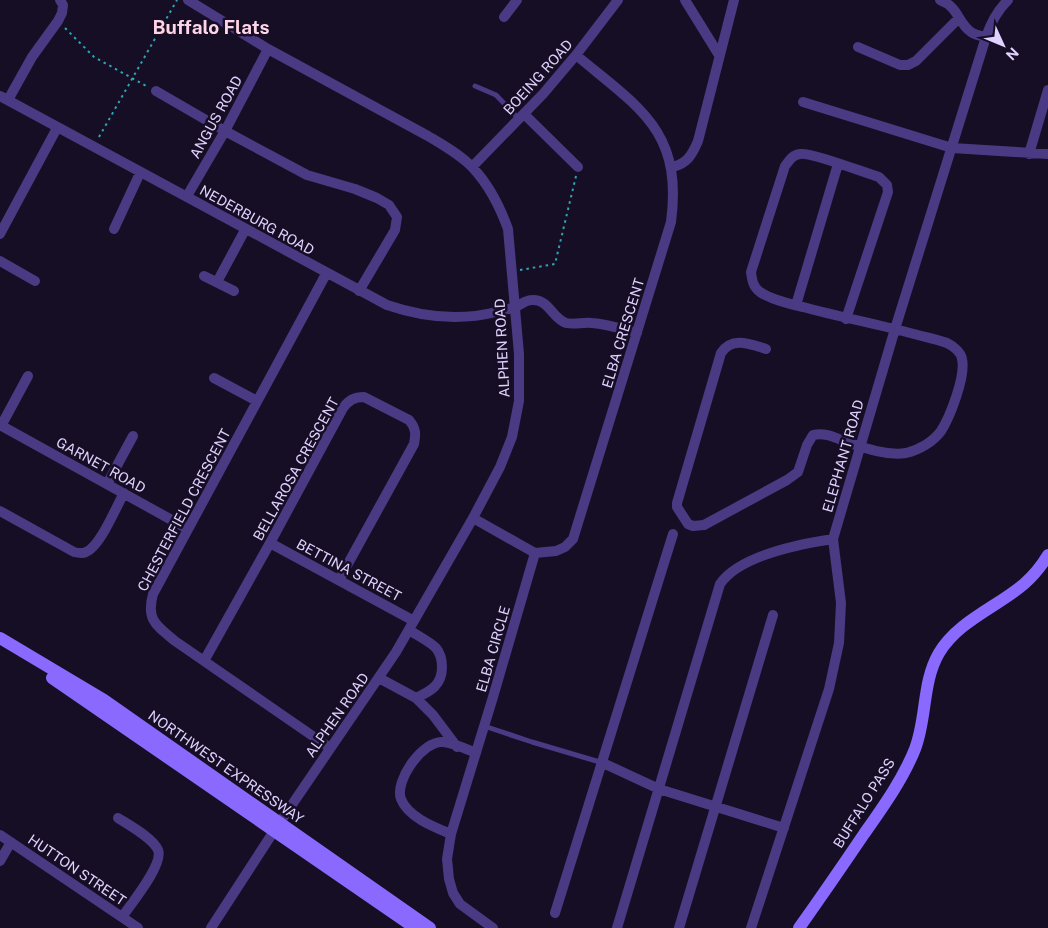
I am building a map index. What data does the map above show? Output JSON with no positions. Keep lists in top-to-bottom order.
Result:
{
  "streets": {
    "main road": ["NORTHWEST EXPRESSWAY", "BUFFALO PASS"],
    "street": [
      "BOEING ROAD",
      "ANGUS ROAD",
      "NEDERBURG ROAD",
      "ELBA CRESCENT",
      "ALPHEN ROAD",
      "ELEPHANT ROAD",
      "GARNET ROAD",
      "BELLAROSA CRESCENT",
      "CHESTERFIELD CRESCENT",
      "BETTINA STREET",
      "ELBA CIRCLE",
      "HUTTON STREET"
    ]
  },
  "crossings": [
    ["BOEING ROAD", "ELBA CRESCENT"],
    ["BOEING ROAD", "ALPHEN ROAD"],
    ["ANGUS ROAD", "NEDERBURG ROAD"],
    ["ANGUS ROAD", "ALPHEN ROAD"],
    ["NEDERBURG ROAD", "ELBA CRESCENT"],
    ["NEDERBURG ROAD", "ALPHEN ROAD"],
    ["NEDERBURG ROAD", "CHESTERFIELD CRESCENT"],
    ["ELBA CRESCENT", "ELBA CIRCLE"],
    ["ALPHEN ROAD", "CHESTERFIELD CRESCENT"],
    ["ALPHEN ROAD", "BETTINA STREET"],
    ["ALPHEN ROAD", "NORTHWEST EXPRESSWAY"],
    ["GARNET ROAD", "CHESTERFIELD CRESCENT"],
    ["BELLAROSA CRESCENT", "CHESTERFIELD CRESCENT"],
    ["BELLAROSA CRESCENT", "BETTINA STREET"]
  ],
  "districts": ["Buffalo Flats"],
  "north": "bottom right"
}
